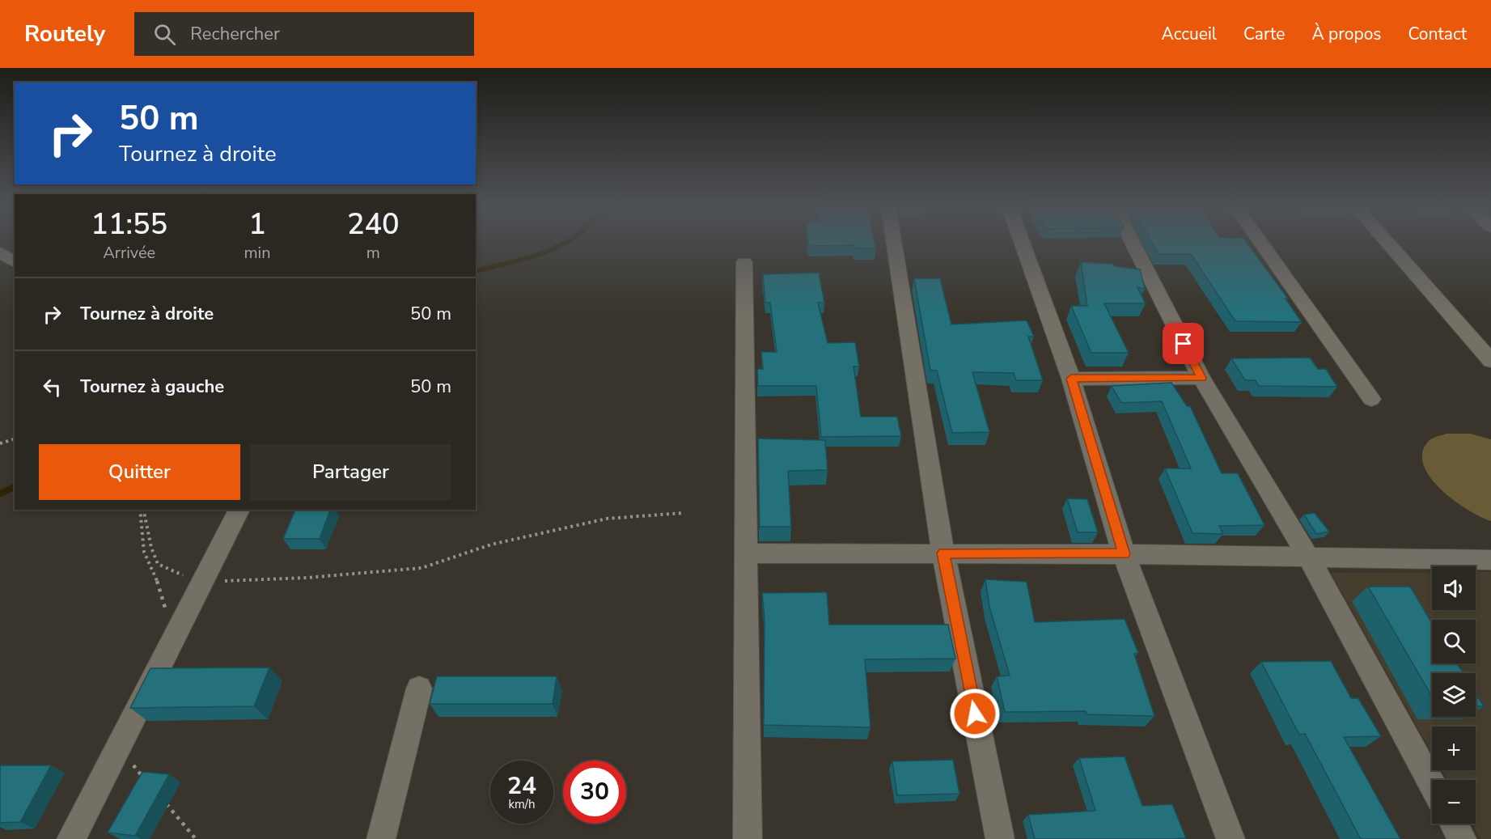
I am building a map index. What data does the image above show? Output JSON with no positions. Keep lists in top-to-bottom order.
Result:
{
  "page": {
    "header": "Routely",
    "search": "Rechercher",
    "nav": [
      "Accueil",
      "Carte",
      "À propos",
      "Contact"
    ],
    "turn": ["50 m", "Tournez à droite"],
    "eta": [
      "11:55",
      "Arrivée",
      "1",
      "min",
      "240",
      "m"
    ],
    "list": [
      {
        "name": "Tournez à droite",
        "value": "50 m"
      },
      {
        "name": "Tournez à gauche",
        "value": "50 m"
      }
    ],
    "buttons": ["Quitter", "Partager"],
    "map_buttons": ["+", "−"],
    "speed": "24 km/h",
    "limit": "30"
  }
}
